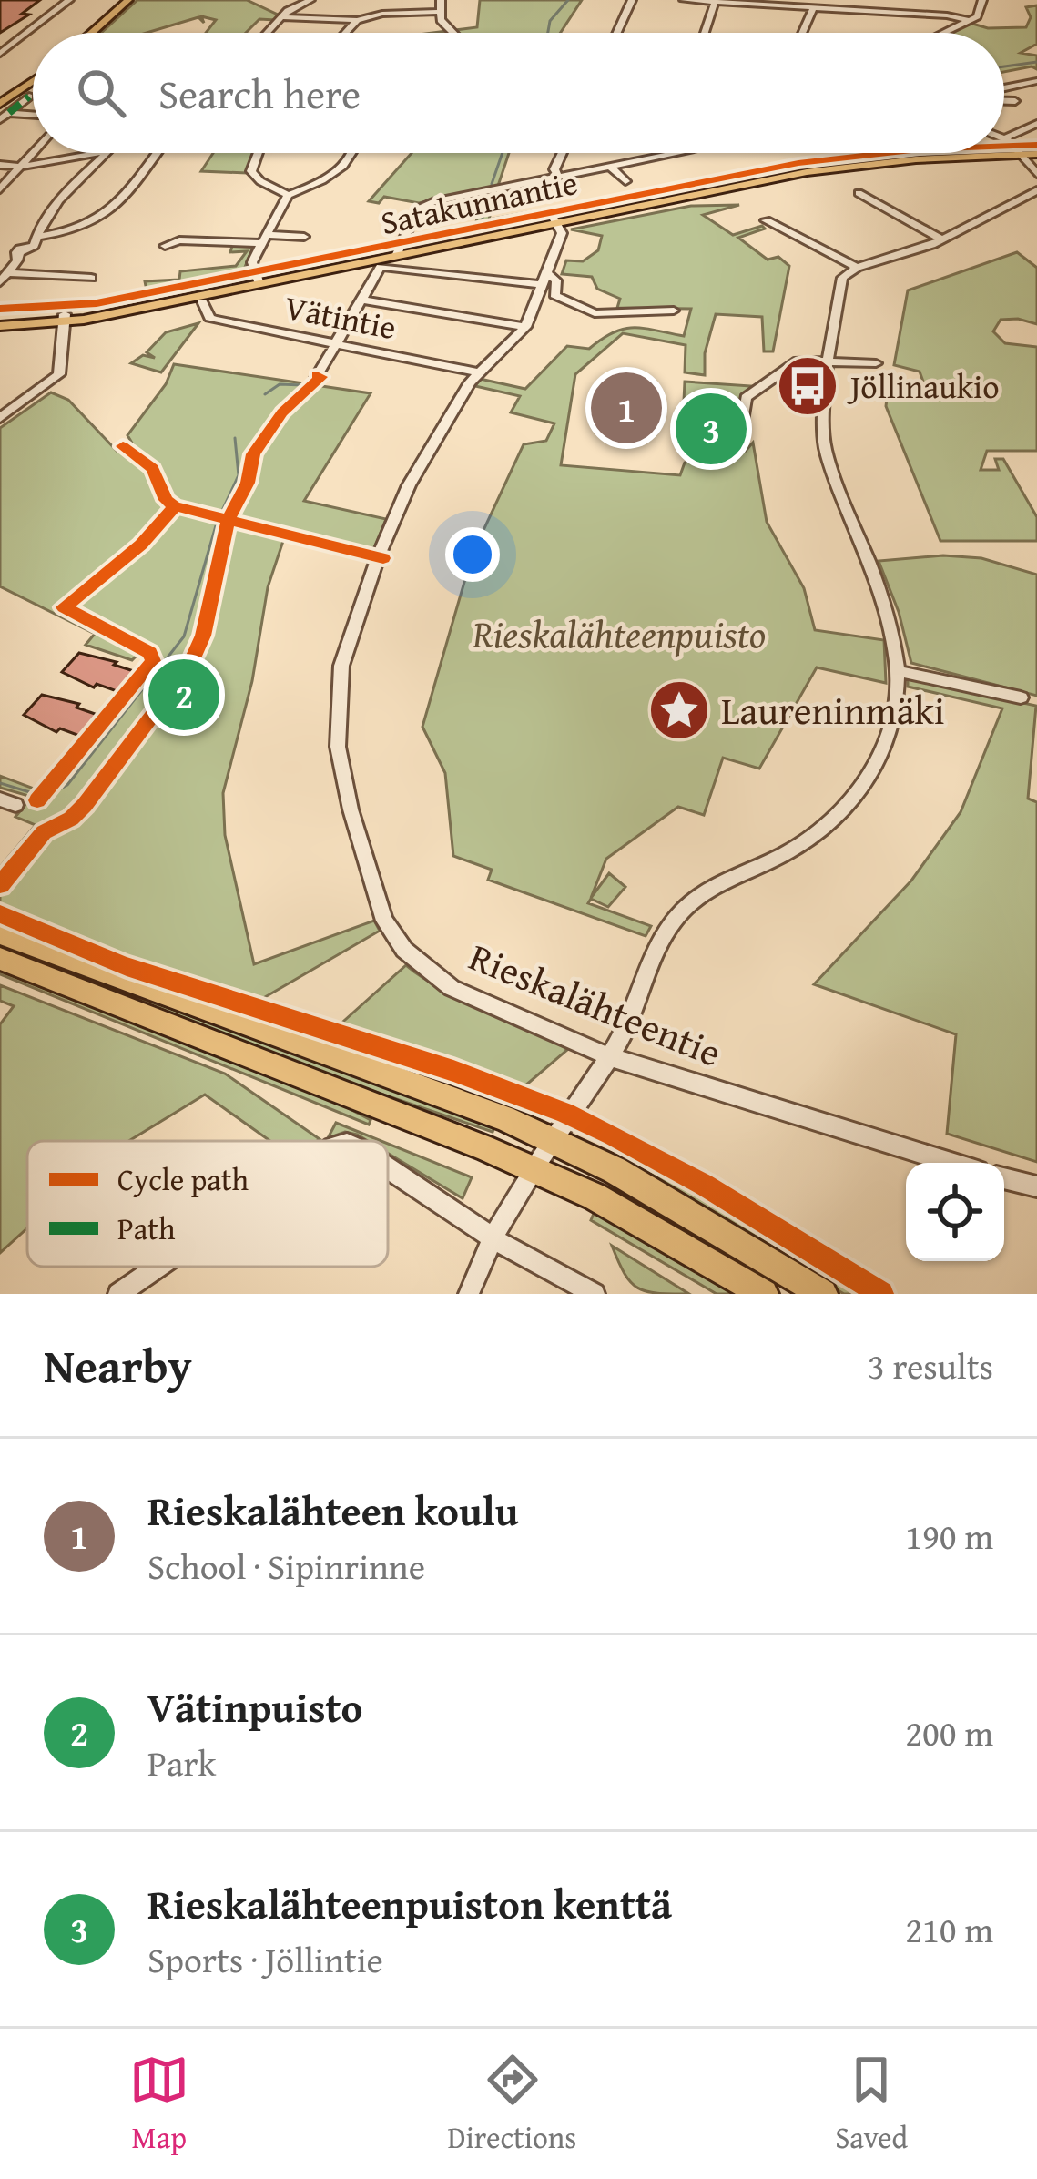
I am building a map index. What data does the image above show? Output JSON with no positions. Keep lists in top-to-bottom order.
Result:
{
  "streets": {
    "main road": ["Satakunnantie"],
    "street": ["Vätintie", "Rieskalähteentie"]
  },
  "crossings": [
    ["Satakunnantie", "Rieskalähteentie"],
    ["Vätintie", "Rieskalähteentie"]
  ],
  "parks": ["Rieskalähteenpuisto"],
  "places": {
    "bus stop": ["Jöllinaukio"],
    "place": ["Laureninmäki"]
  },
  "legend": ["Cycle path", "Path"],
  "page": {
    "search": "Search here",
    "pins": ["1", "3", "2"],
    "heading": ["Nearby", "3 results"],
    "list": [
      {
        "mark": "1",
        "name": "Rieskalähteen koulu",
        "note": "School · Sipinrinne",
        "value": "190 m"
      },
      {
        "mark": "2",
        "name": "Vätinpuisto",
        "note": "Park",
        "value": "200 m"
      },
      {
        "mark": "3",
        "name": "Rieskalähteenpuiston kenttä",
        "note": "Sports · Jöllintie",
        "value": "210 m"
      }
    ],
    "nav": ["Map", "Directions", "Saved"]
  }
}
